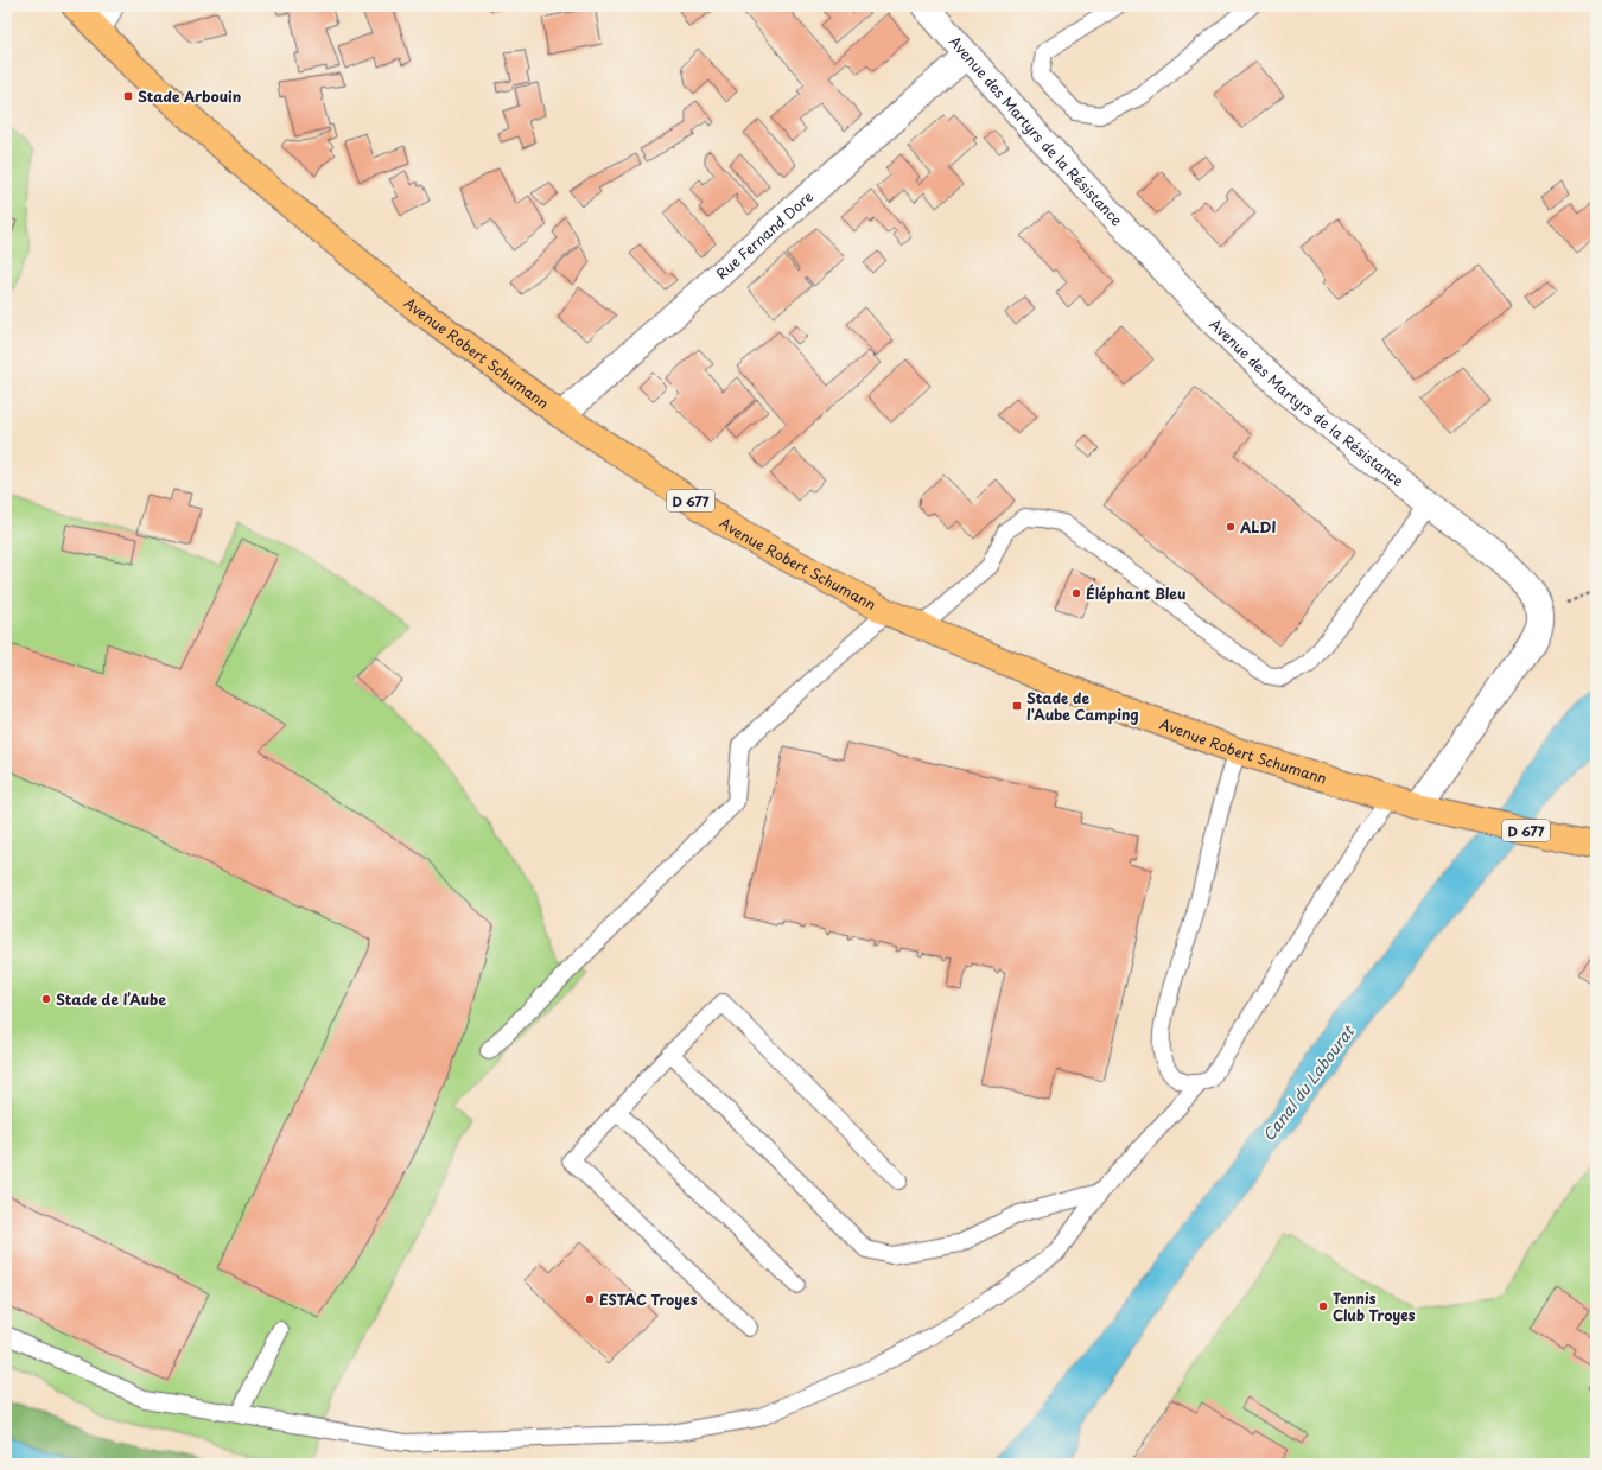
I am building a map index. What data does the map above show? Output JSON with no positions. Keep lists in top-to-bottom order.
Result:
{
  "streets": {
    "main road": ["Avenue Robert Schumann", "D 677"],
    "street": ["Avenue des Martyrs de la Résistance", "Rue Fernand Dore"]
  },
  "crossings": [
    ["Avenue des Martyrs de la Résistance", "Rue Fernand Dore"],
    ["Avenue des Martyrs de la Résistance", "Avenue Robert Schumann"],
    ["Rue Fernand Dore", "Avenue Robert Schumann"]
  ],
  "water": ["Canal du Labourat"],
  "places": {
    "transit": ["Stade Arbouin", "Stade de l'Aube Camping"],
    "other": [
      "ALDI",
      "Éléphant Bleu",
      "Stade de l’Aube",
      "ESTAC Troyes",
      "Tennis Club Troyes"
    ]
  }
}
